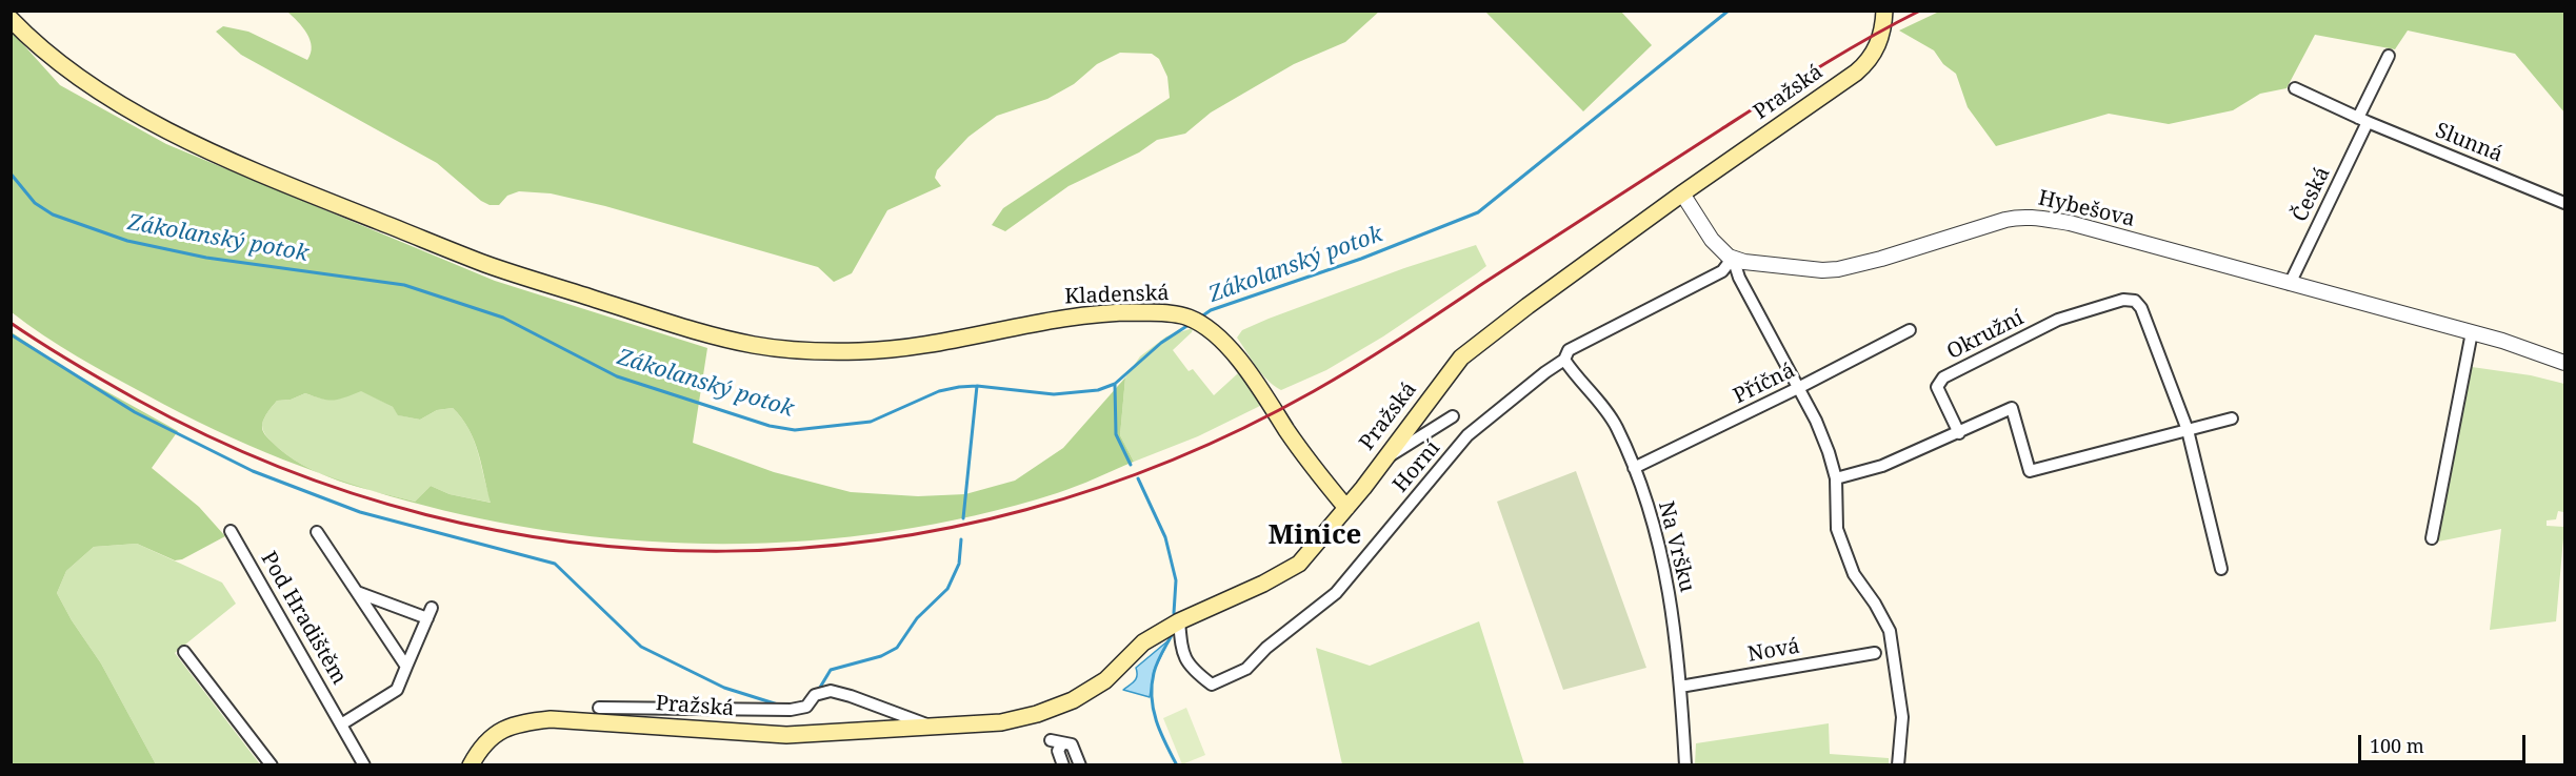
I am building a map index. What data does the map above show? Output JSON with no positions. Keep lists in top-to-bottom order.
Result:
{
  "streets": {
    "main road": ["Pražská", "Kladenská"],
    "street": [
      "Slunná",
      "Česká",
      "Hybešova",
      "Okružní",
      "Příčná",
      "Horní",
      "Na Vršku",
      "Pod Hradištěm",
      "Nová"
    ]
  },
  "crossings": [
    ["Pražská", "Kladenská"],
    ["Pražská", "Horní"],
    ["Slunná", "Česká"],
    ["Česká", "Hybešova"],
    ["Hybešova", "Horní"],
    ["Příčná", "Na Vršku"],
    ["Horní", "Na Vršku"],
    ["Na Vršku", "Nová"]
  ],
  "districts": ["Minice"],
  "water": ["Zákolanský potok"],
  "scale_bar": "100 m"
}
